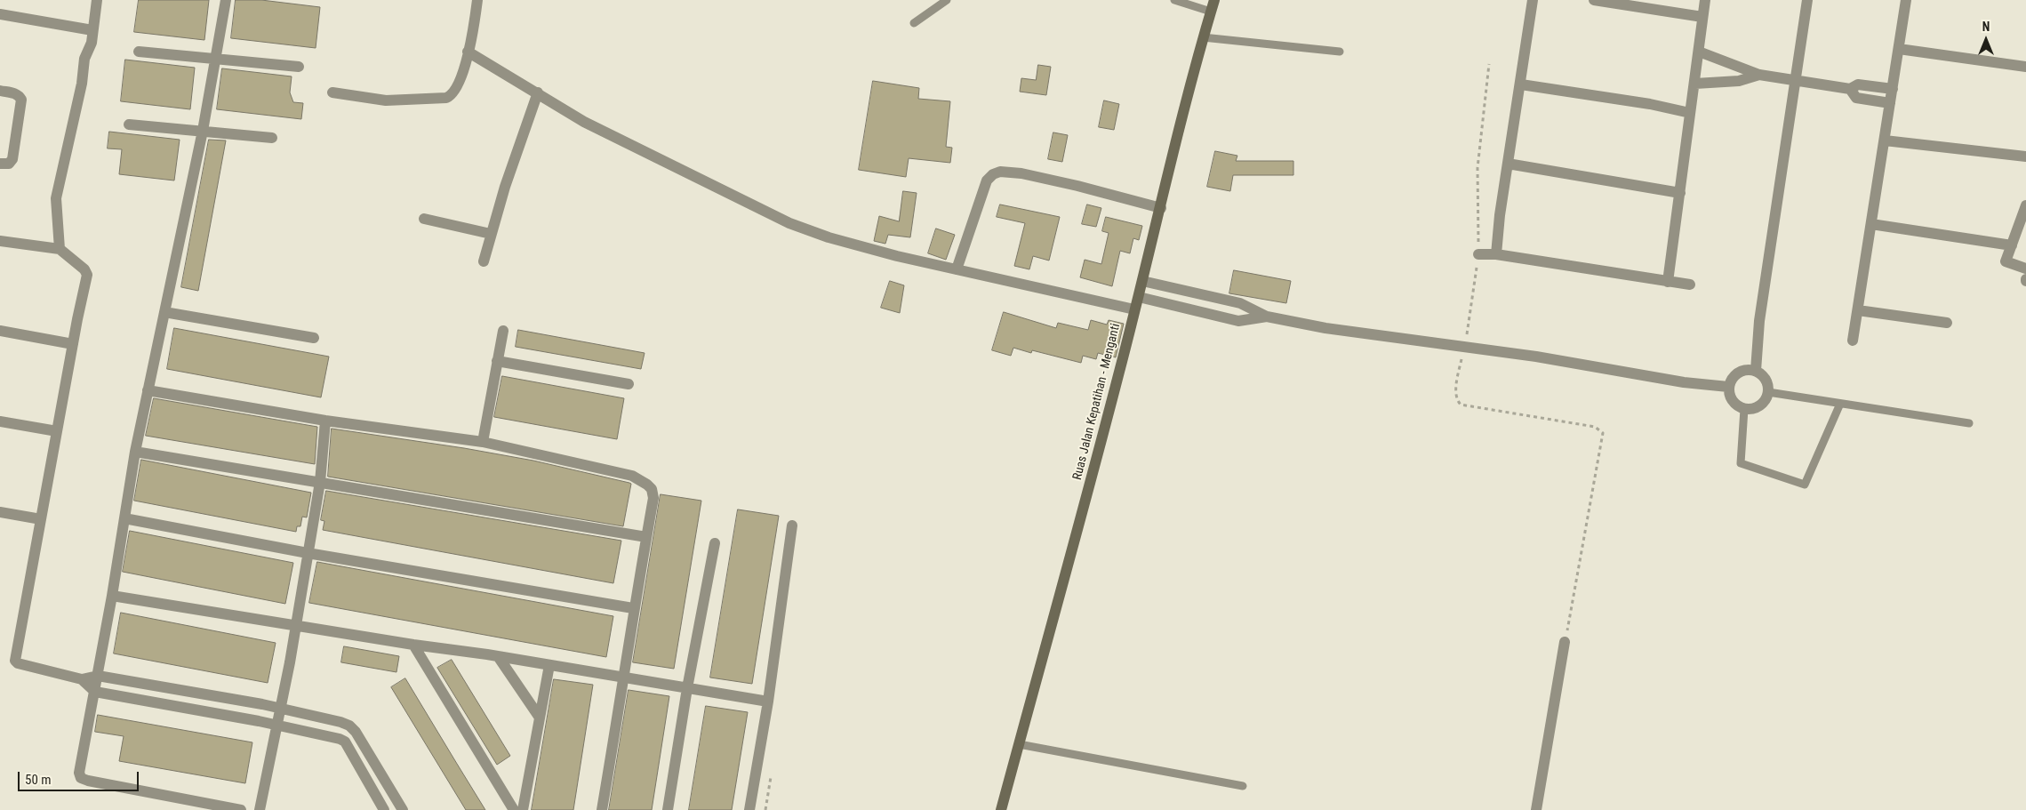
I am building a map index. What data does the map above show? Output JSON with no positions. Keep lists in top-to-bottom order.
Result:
{
  "streets": {
    "main road": ["Ruas Jalan Kepatihan - Menganti"]
  },
  "scale_bar": "50 m",
  "north": "top"
}
